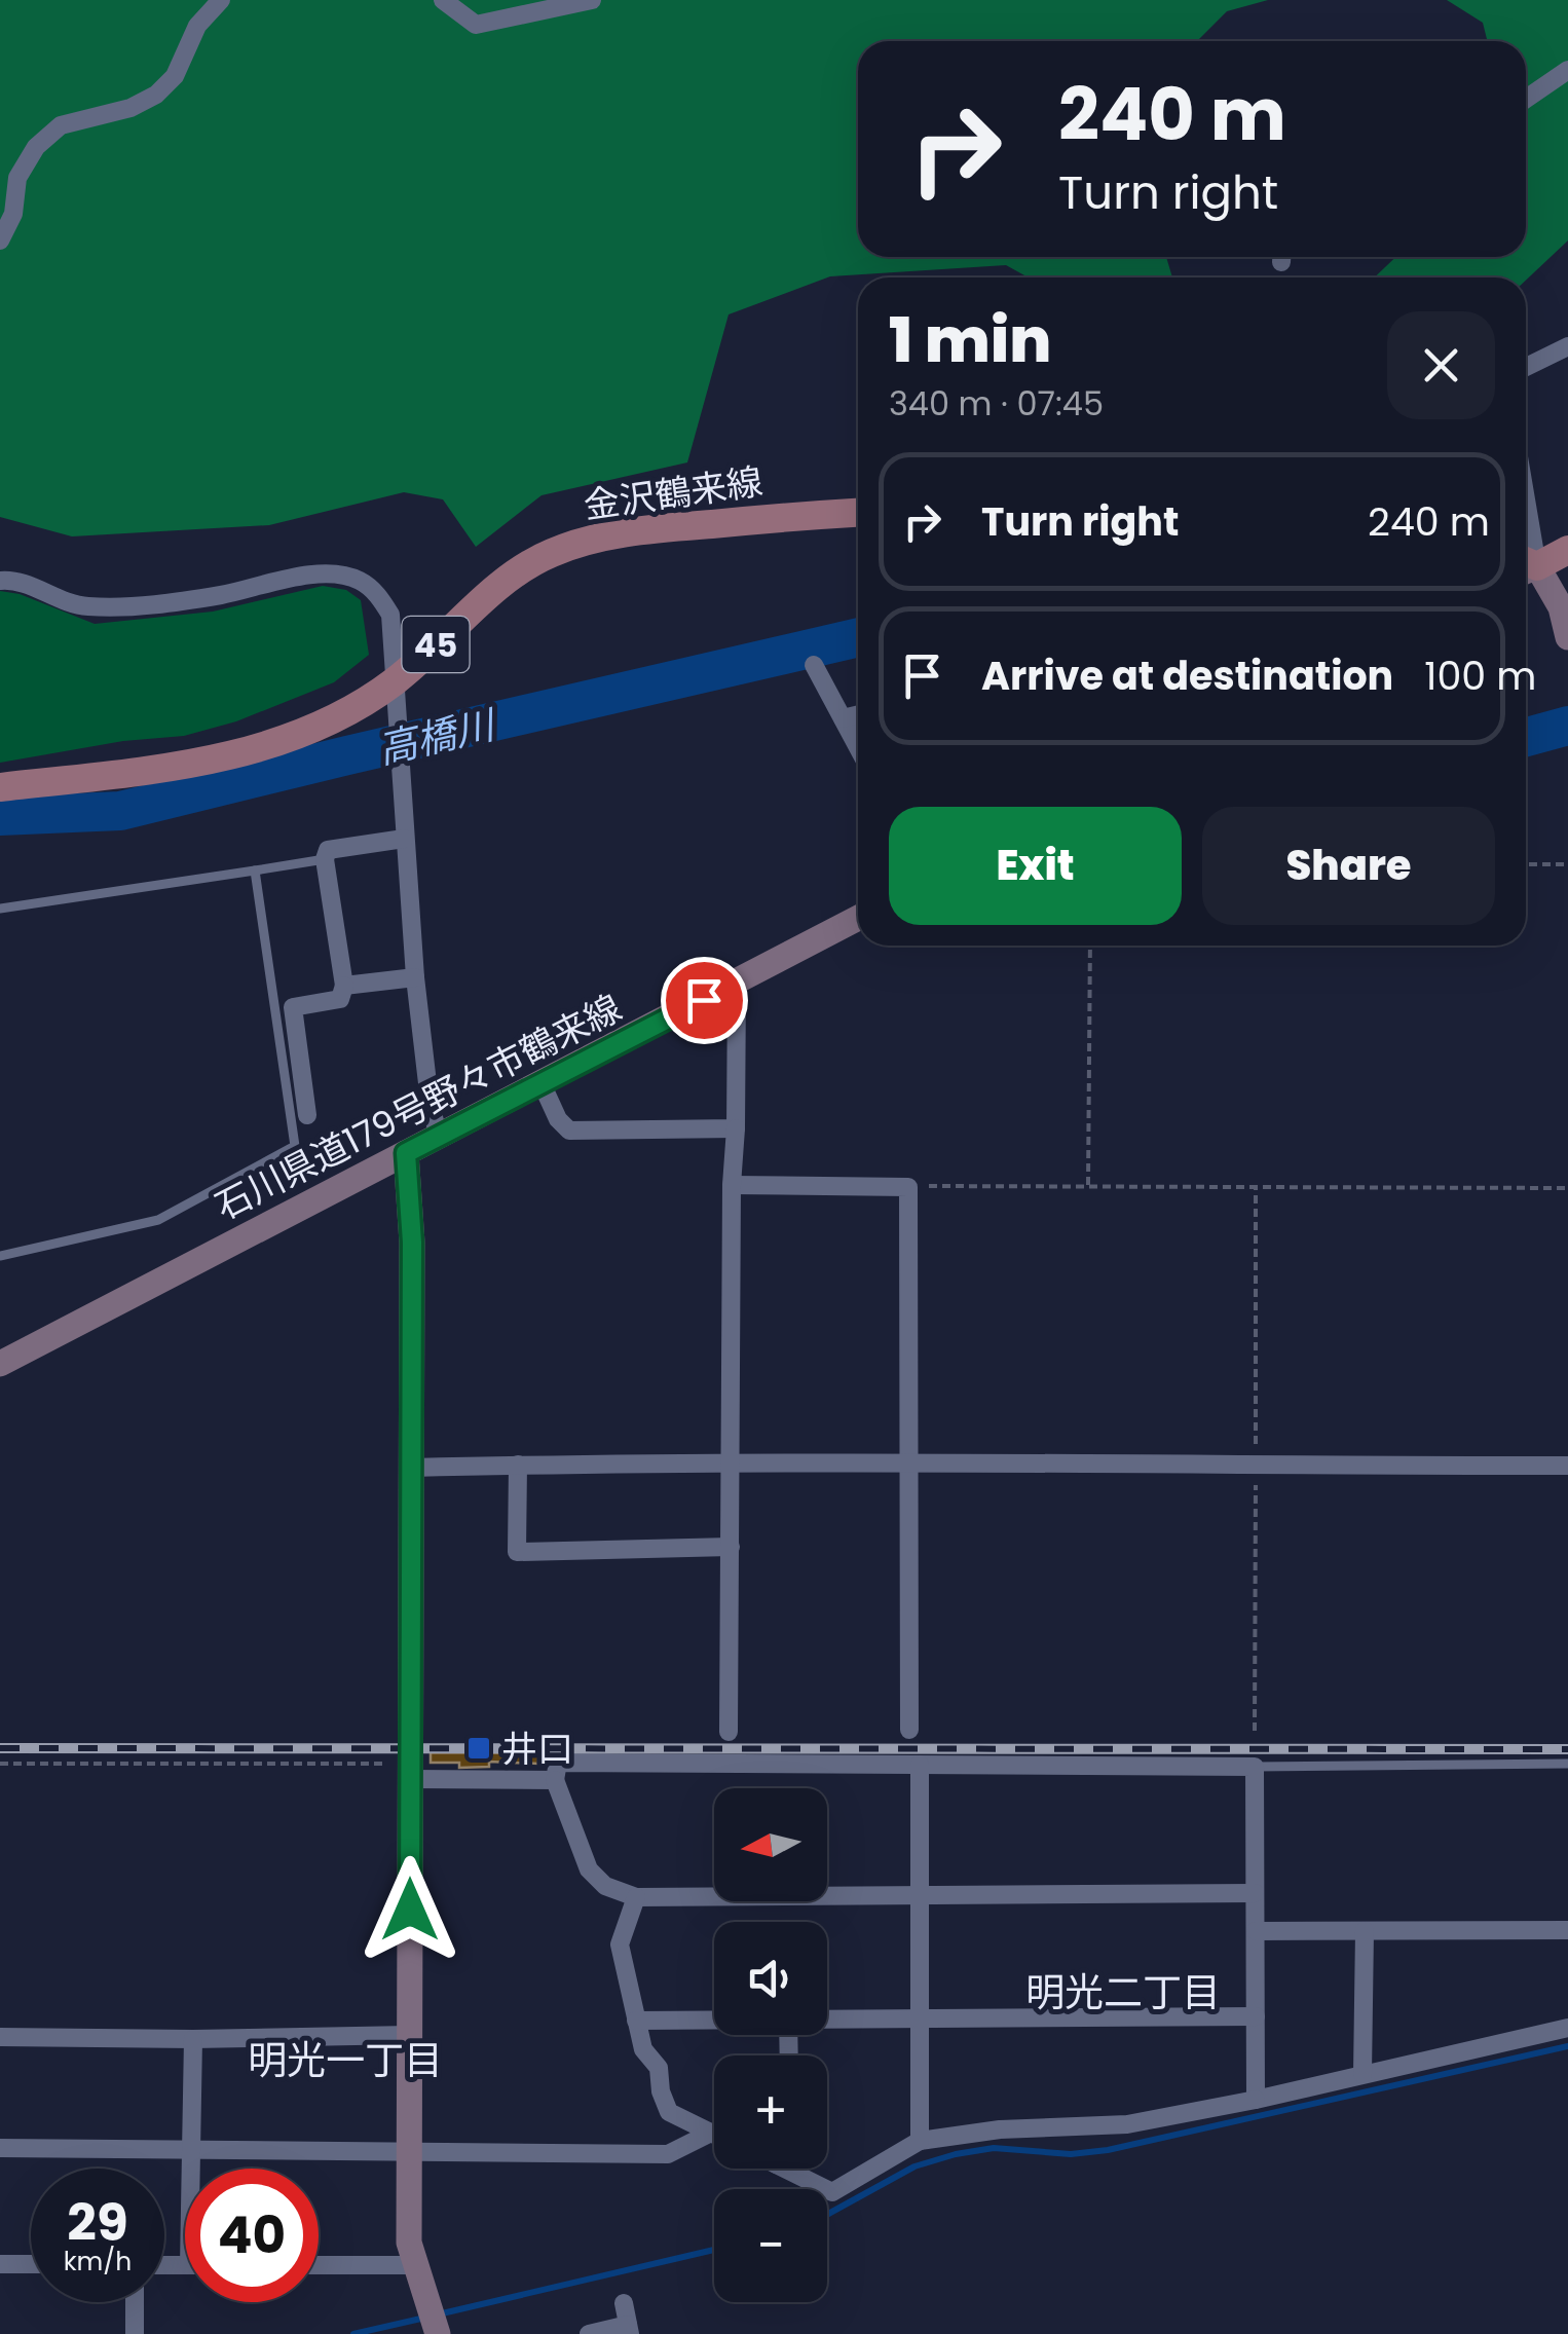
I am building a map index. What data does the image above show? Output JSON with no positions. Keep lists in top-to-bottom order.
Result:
{
  "streets": {
    "main road": ["金沢鶴来線", "45"],
    "street": ["石川県道179号野々市鶴来線"]
  },
  "districts": ["明光二丁目", "明光一丁目"],
  "water": ["高橋川"],
  "places": {
    "transit": ["井口"]
  },
  "north": "left",
  "page": {
    "turn": ["240 m", "Turn right"],
    "heading": ["1 min", "340 m · 07:45"],
    "list": [
      {
        "name": "Turn right",
        "value": "240 m"
      },
      {
        "name": "Arrive at destination",
        "value": "100 m"
      }
    ],
    "buttons": ["Exit", "Share"],
    "map_buttons": ["+", "−"],
    "speed": "29 km/h",
    "limit": "40"
  }
}
